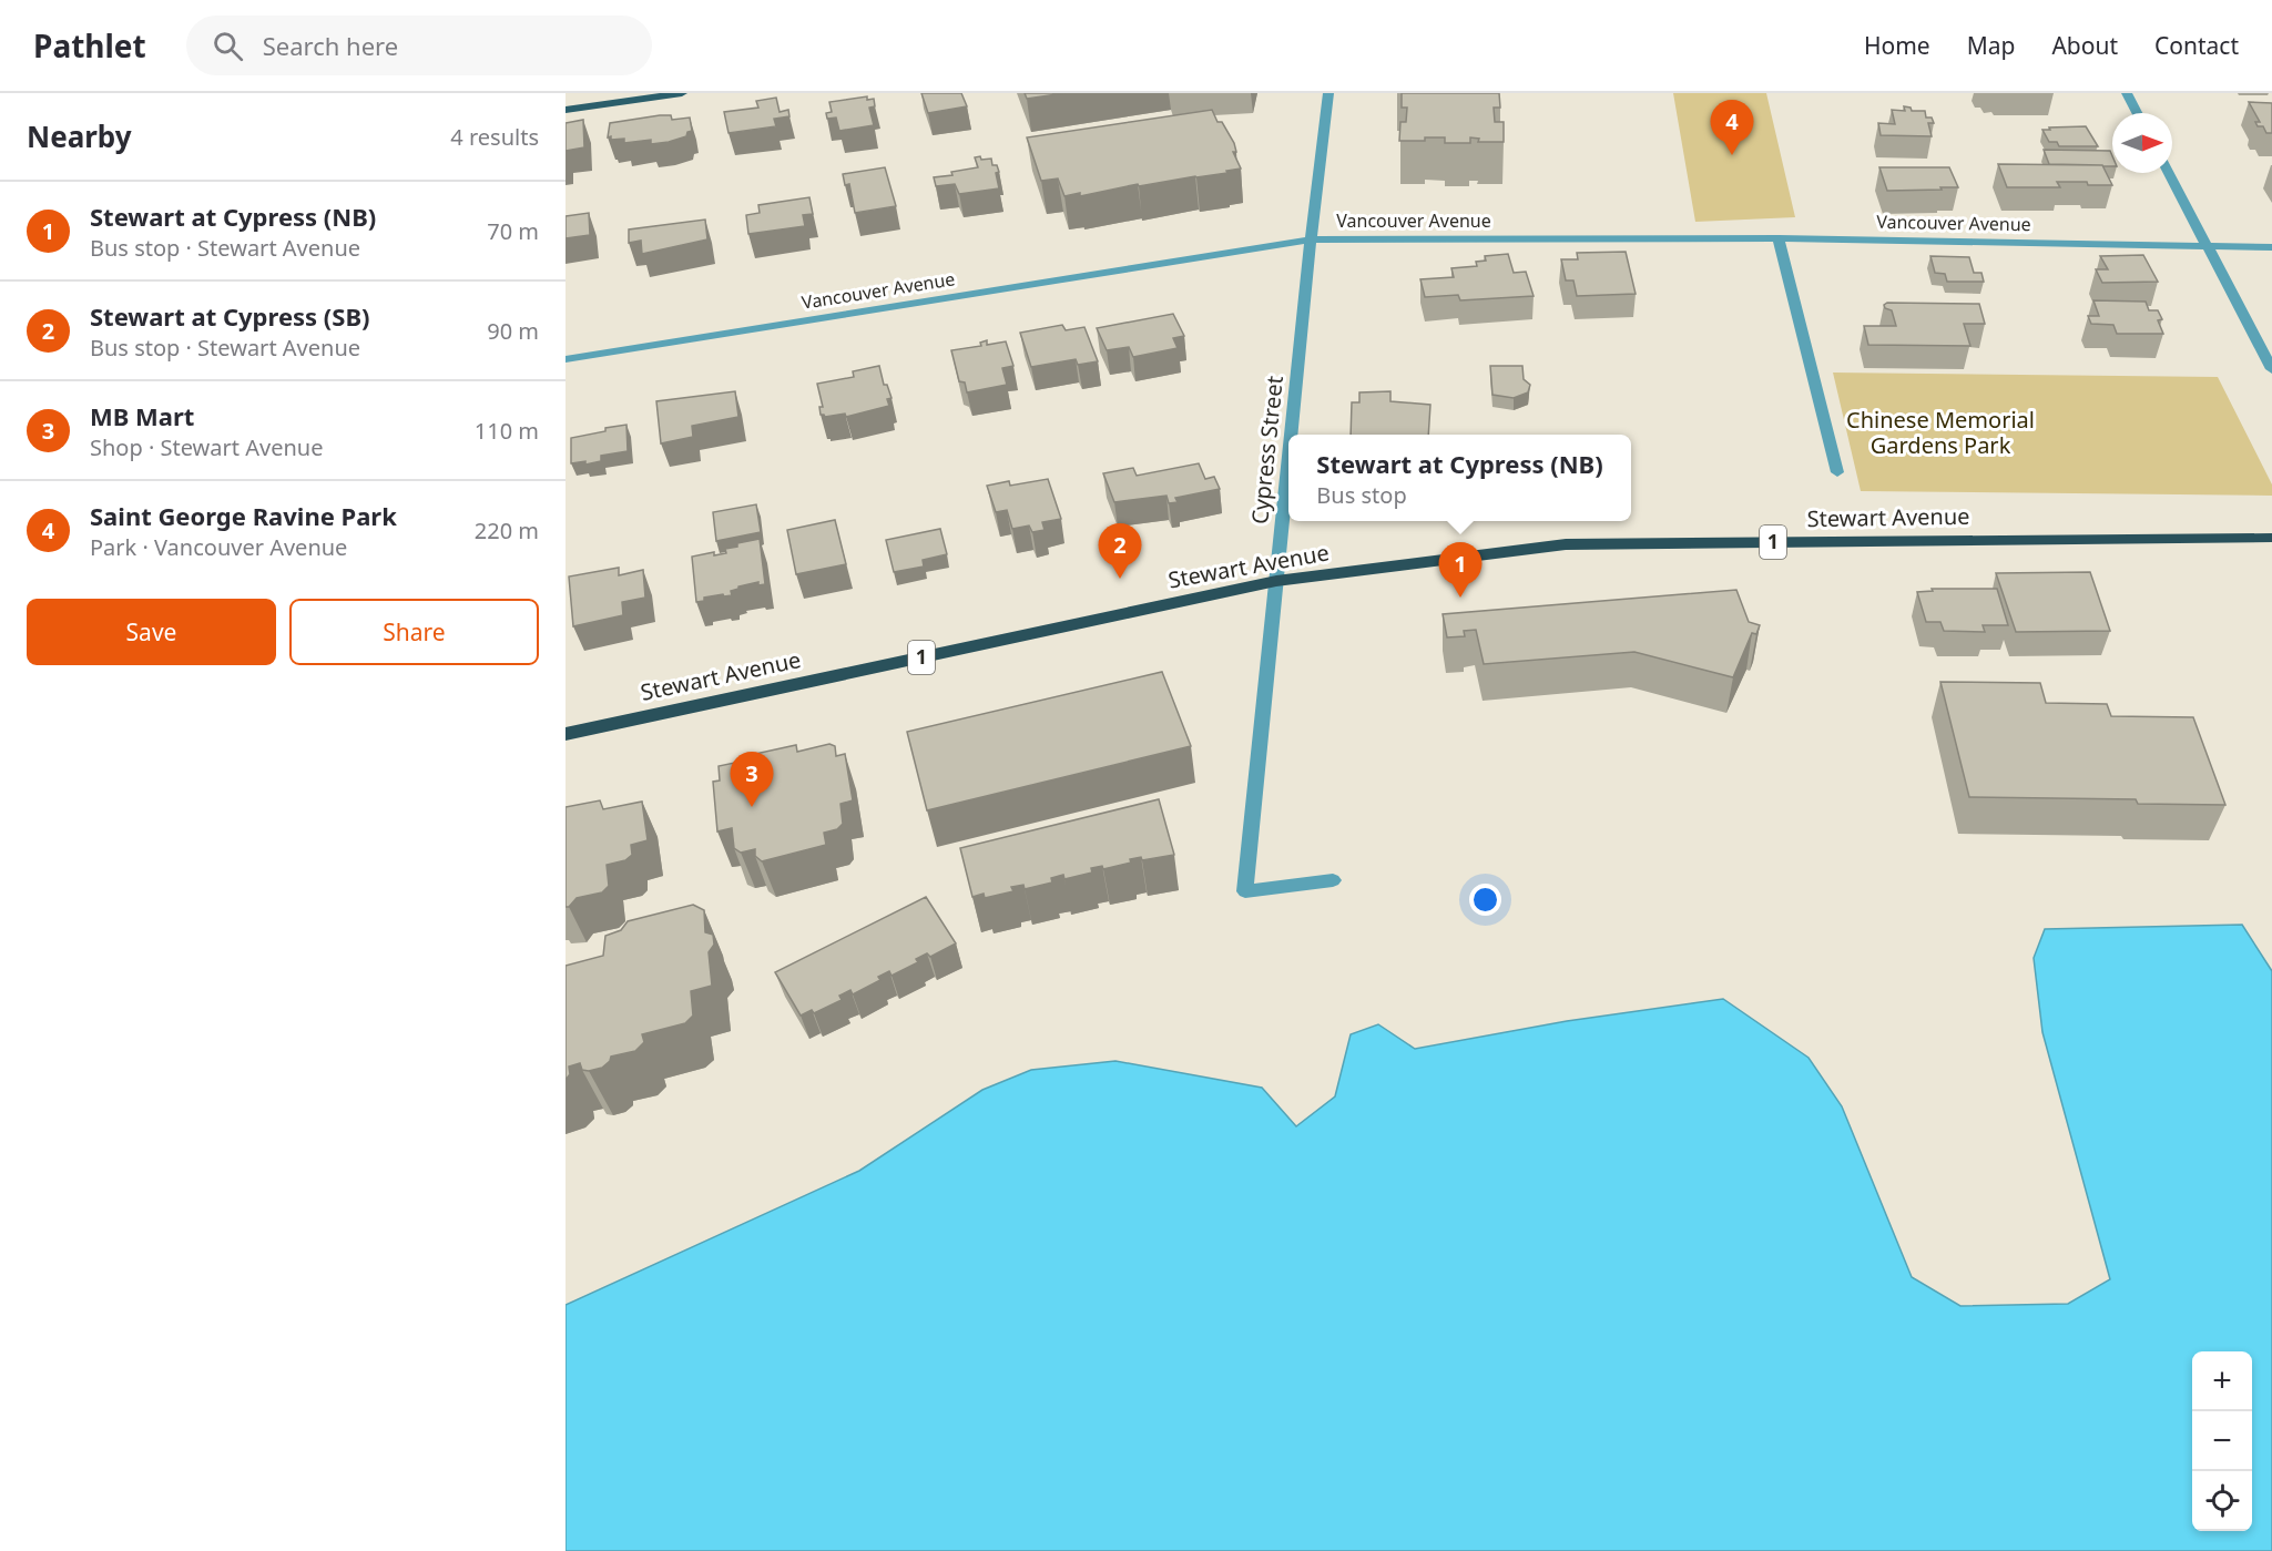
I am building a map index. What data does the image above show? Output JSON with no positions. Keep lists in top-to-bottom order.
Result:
{
  "streets": {
    "highway": ["Stewart Avenue", "1"],
    "street": ["Vancouver Avenue", "Cypress Street"]
  },
  "crossings": [
    ["Vancouver Avenue", "Cypress Street"],
    ["Cypress Street", "Stewart Avenue"]
  ],
  "parks": ["Chinese Memorial Gardens Park"],
  "north": "right",
  "page": {
    "header": "Pathlet",
    "search": "Search here",
    "nav": [
      "Home",
      "Map",
      "About",
      "Contact"
    ],
    "heading": ["Nearby", "4 results"],
    "pins": [
      "4",
      "2",
      "1",
      "3"
    ],
    "list": [
      {
        "mark": "1",
        "name": "Stewart at Cypress (NB)",
        "note": "Bus stop · Stewart Avenue",
        "value": "70 m"
      },
      {
        "mark": "2",
        "name": "Stewart at Cypress (SB)",
        "note": "Bus stop · Stewart Avenue",
        "value": "90 m"
      },
      {
        "mark": "3",
        "name": "MB Mart",
        "note": "Shop · Stewart Avenue",
        "value": "110 m"
      },
      {
        "mark": "4",
        "name": "Saint George Ravine Park",
        "note": "Park · Vancouver Avenue",
        "value": "220 m"
      }
    ],
    "popup": ["Stewart at Cypress (NB)", "Bus stop"],
    "buttons": ["Save", "Share"],
    "map_buttons": ["+", "−"]
  }
}
